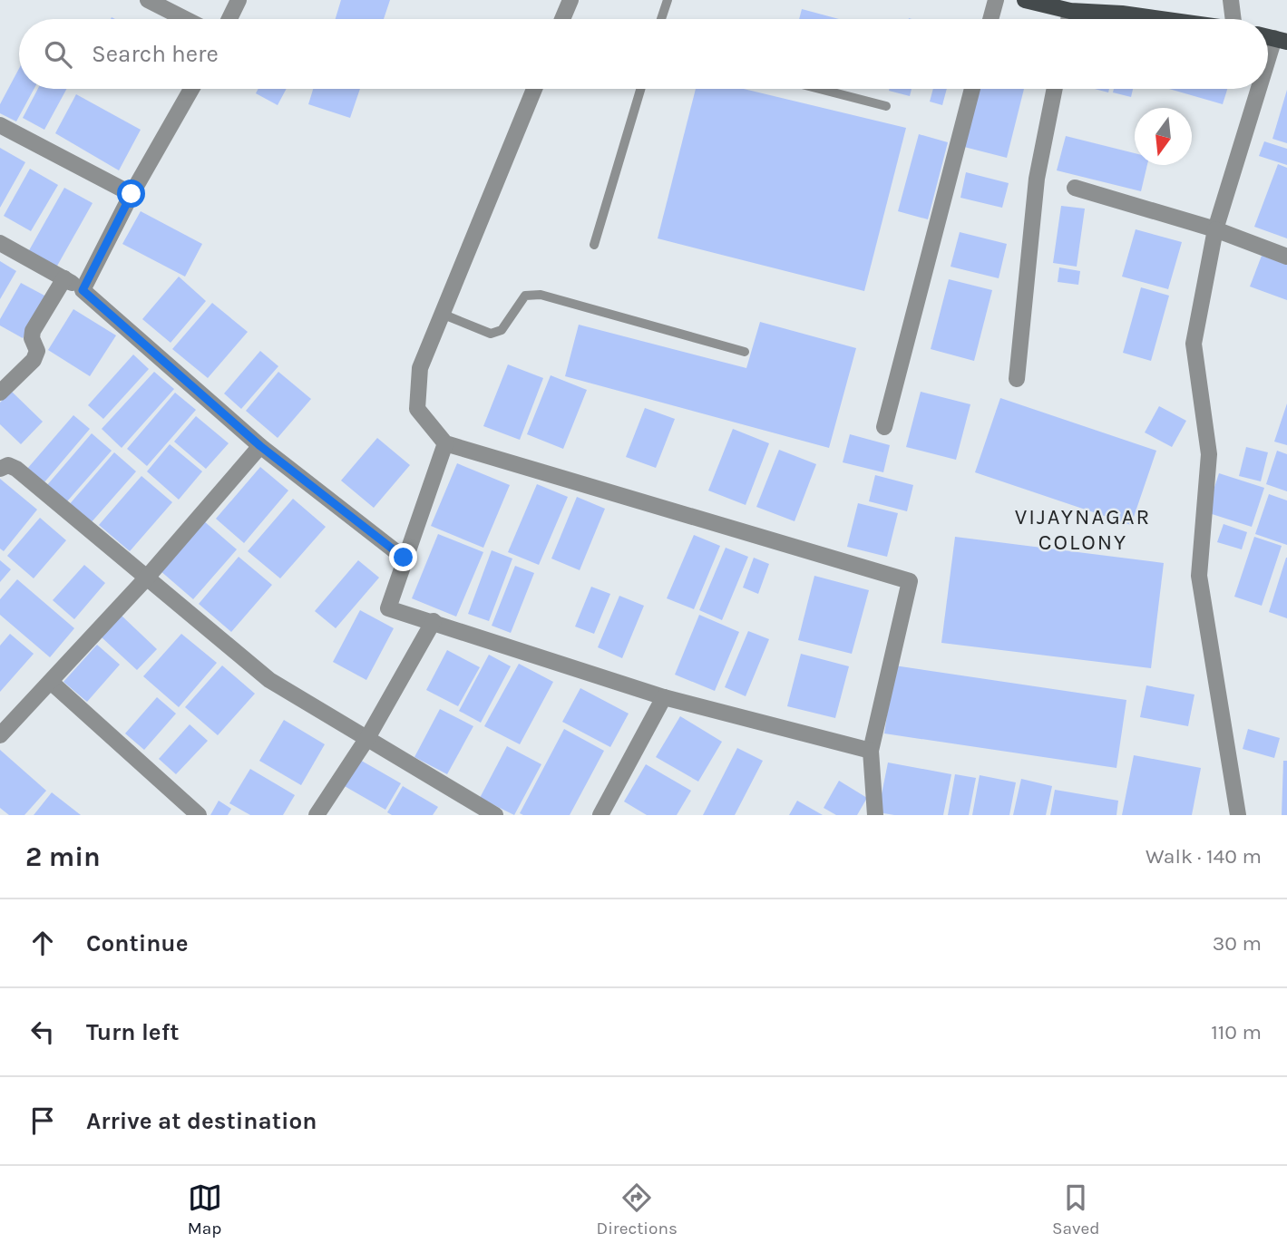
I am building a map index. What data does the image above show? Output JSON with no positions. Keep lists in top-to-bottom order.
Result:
{
  "districts": ["VIJAYNAGAR COLONY"],
  "north": "bottom",
  "page": {
    "search": "Search here",
    "heading": ["2 min", "Walk · 140 m"],
    "list": [
      ["Continue", "30 m"],
      ["Turn left", "110 m"],
      "Arrive at destination"
    ],
    "nav": ["Map", "Directions", "Saved"]
  }
}
